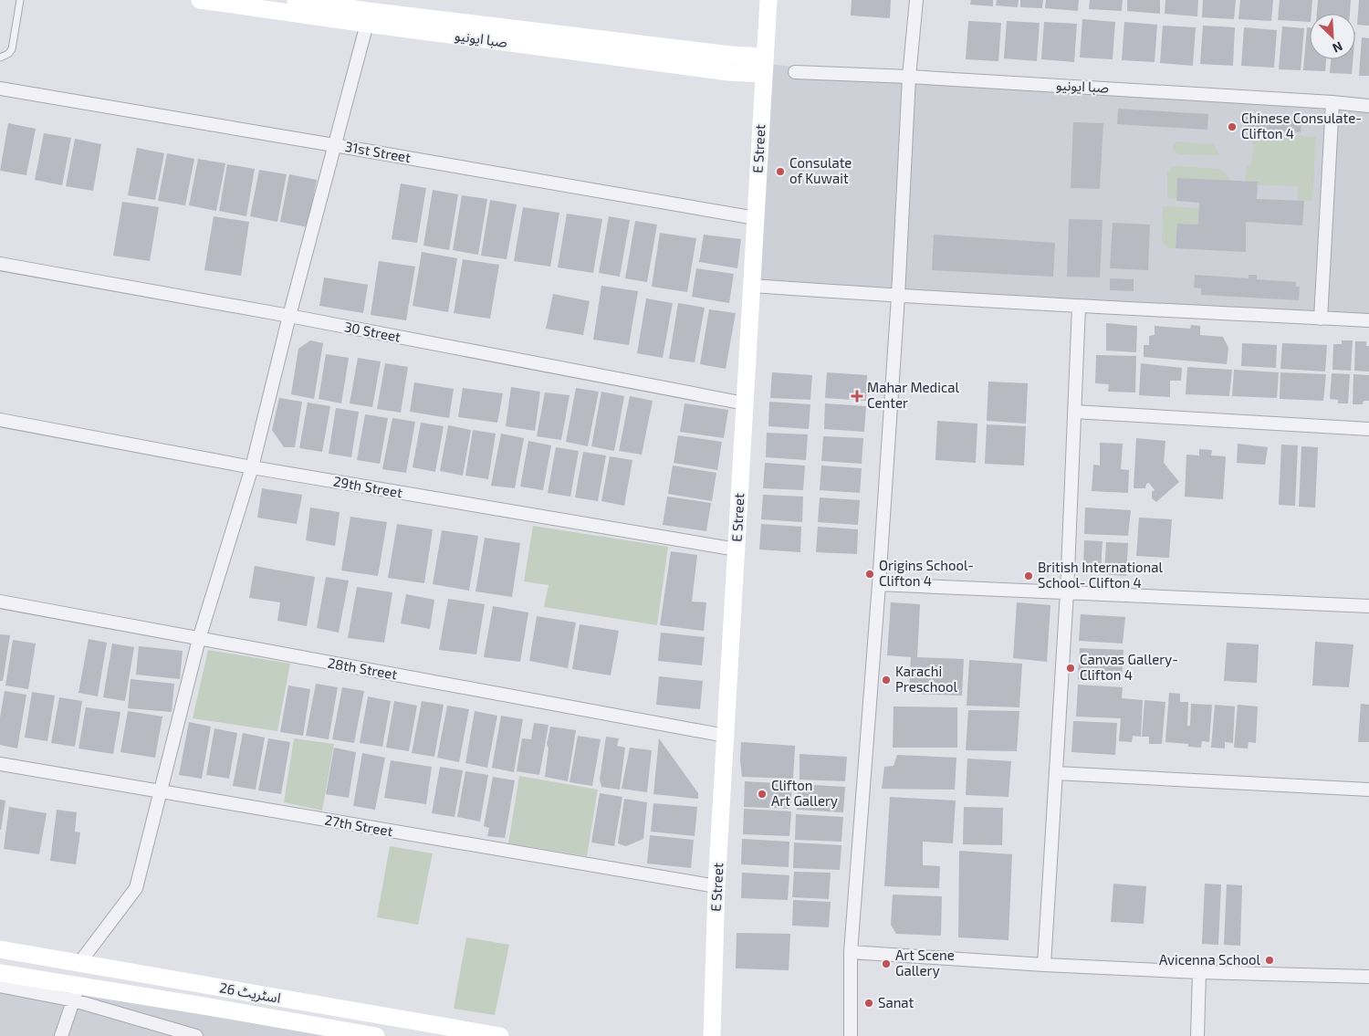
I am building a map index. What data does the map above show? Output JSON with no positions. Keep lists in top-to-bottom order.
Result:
{
  "streets": {
    "main road": ["صبا ایونیو", "E Street", "اسٹریٹ 26"],
    "street": [
      "31st Street",
      "30 Street",
      "29th Street",
      "28th Street",
      "27th Street"
    ]
  },
  "crossings": [
    ["صبا ایونیو", "E Street"],
    ["E Street", "31st Street"],
    ["E Street", "30 Street"],
    ["E Street", "29th Street"],
    ["E Street", "28th Street"],
    ["E Street", "27th Street"]
  ],
  "places": {
    "other": [
      "Chinese Consulate- Clifton 4",
      "Consulate of Kuwait",
      "Origins School- Clifton 4",
      "British International School- Clifton 4",
      "Canvas Gallery- Clifton 4",
      "Karachi Preschool",
      "Clifton Art Gallery",
      "Avicenna School",
      "Art Scene Gallery",
      "Sanat"
    ],
    "health": ["Mahar Medical Center"]
  },
  "north": "bottom right"
}
